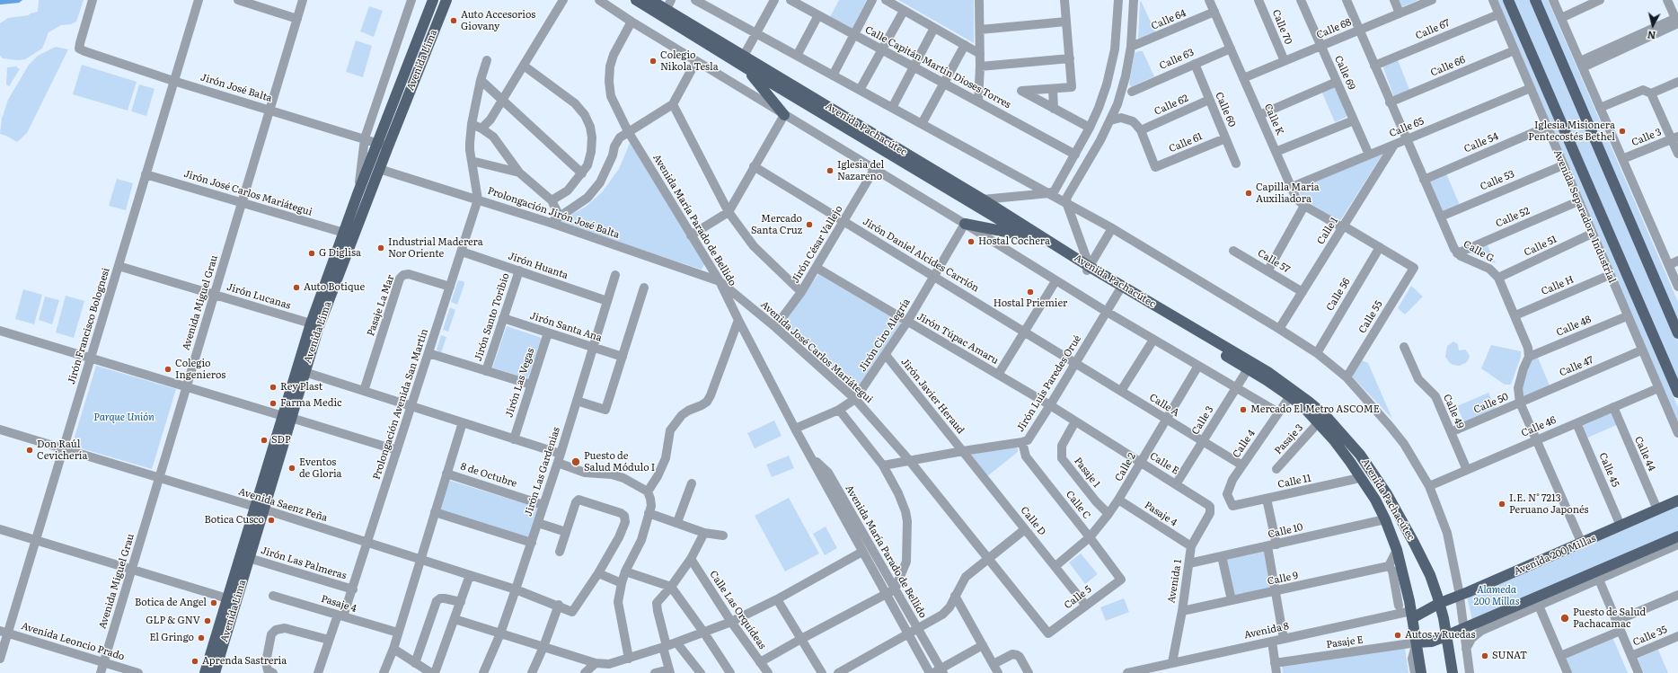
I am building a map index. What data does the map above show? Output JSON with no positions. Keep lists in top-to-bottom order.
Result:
{
  "streets": {
    "main road": [
      "Avenida Lima",
      "Avenida Pachacútec",
      "Avenida Separadora Industrial",
      "Avenida 200 Millas"
    ],
    "street": [
      "Calle 64",
      "Calle 70",
      "Calle 68",
      "Calle 67",
      "Calle 63",
      "Calle 66",
      "Calle Capitán Martín Dioses Torres",
      "Calle 69",
      "Jirón José Balta",
      "Calle 62",
      "Calle 60",
      "Calle K",
      "Calle 65",
      "Calle 3",
      "Calle 61",
      "Calle 54",
      "Calle 53",
      "Jirón José Carlos Mariátegui",
      "Prolongación Jirón José Balta",
      "Calle 52",
      "Avenida María Parado de Bellido",
      "Calle 1",
      "Jirón César Vallejo",
      "Calle 51",
      "Calle G",
      "Jirón Daniel Alcides Carrión",
      "Calle 57",
      "Jirón Huanta",
      "Calle H",
      "Calle 56",
      "Jirón Lucanas",
      "Avenida Miguel Grau",
      "Pasaje La Mar",
      "Jirón Santo Toribio",
      "Calle 55",
      "Jirón Francisco Bolognesi",
      "Calle 48",
      "Jirón Santa Ana",
      "Jirón Ciro Alegría",
      "Jirón Túpac Amaru",
      "Avenida José Carlos Mariátegui",
      "Calle 47",
      "Jirón Las Vegas",
      "Jirón Luis Paredes Orué",
      "Jirón Javier Heraud",
      "Calle 50",
      "Prolongación Avenida San Martín",
      "Calle A",
      "Calle 49",
      "Calle 46",
      "Pasaje 3",
      "Calle 4",
      "Calle 44",
      "Calle E",
      "Calle 2",
      "Calle 45",
      "Jirón Las Gardenias",
      "Pasaje 1",
      "8 de Octubre",
      "Calle 11",
      "Avenida Saenz Peña",
      "Calle C",
      "Pasaje 4",
      "Calle D",
      "Calle 10",
      "Jirón Las Palmeras",
      "Calle 9",
      "Avenida 1",
      "Calle 5",
      "Calle Las Orquídeas",
      "Avenida 8",
      "Calle 35",
      "Avenida Leoncio Prado",
      "Pasaje E"
    ]
  },
  "crossings": [
    ["Calle 64", "Calle K"],
    ["Calle 70", "Calle 68"],
    ["Calle 68", "Calle 69"],
    ["Calle 68", "Calle K"],
    ["Calle 68", "Calle G"],
    ["Calle 67", "Avenida Separadora Industrial"],
    ["Calle 67", "Calle G"],
    ["Calle 63", "Calle 60"],
    ["Calle 63", "Calle K"],
    ["Avenida Lima", "Jirón José Balta"],
    ["Avenida Lima", "Jirón José Carlos Mariátegui"],
    ["Avenida Lima", "Prolongación Jirón José Balta"],
    ["Avenida Lima", "Jirón Lucanas"],
    ["Avenida Lima", "Avenida Saenz Peña"],
    ["Avenida Lima", "Jirón Las Palmeras"],
    ["Calle 66", "Avenida Separadora Industrial"],
    ["Calle 66", "Calle G"],
    ["Calle 69", "Calle 65"],
    ["Jirón José Balta", "Avenida Miguel Grau"],
    ["Jirón José Balta", "Jirón Francisco Bolognesi"],
    ["Calle 62", "Calle 60"],
    ["Calle 62", "Calle 61"],
    ["Calle 60", "Calle 61"],
    ["Calle K", "Calle 65"],
    ["Calle K", "Calle 1"],
    ["Calle 65", "Avenida Separadora Industrial"],
    ["Calle 65", "Calle 1"],
    ["Calle 65", "Calle G"],
    ["Avenida Pachacútec", "Calle 3"],
    ["Avenida Pachacútec", "Jirón Luis Paredes Orué"],
    ["Avenida Pachacútec", "Pasaje 3"],
    ["Avenida Pachacútec", "Calle 4"],
    ["Avenida Pachacútec", "Calle 11"],
    ["Avenida Pachacútec", "Calle 10"],
    ["Avenida Pachacútec", "Avenida 200 Millas"],
    ["Avenida Pachacútec", "Avenida 8"],
    ["Avenida Pachacútec", "Pasaje E"],
    ["Calle 3", "Calle A"],
    ["Calle 3", "Calle E"],
    ["Calle 54", "Avenida Separadora Industrial"],
    ["Calle 54", "Calle G"],
    ["Calle 53", "Avenida Separadora Industrial"],
    ["Calle 53", "Calle G"],
    ["Jirón José Carlos Mariátegui", "Avenida Miguel Grau"],
    ["Jirón José Carlos Mariátegui", "Jirón Francisco Bolognesi"],
    ["Prolongación Jirón José Balta", "Avenida María Parado de Bellido"],
    ["Prolongación Jirón José Balta", "Avenida José Carlos Mariátegui"],
    ["Prolongación Jirón José Balta", "Prolongación Avenida San Martín"],
    ["Avenida Separadora Industrial", "Calle 52"],
    ["Avenida Separadora Industrial", "Calle 51"],
    ["Avenida Separadora Industrial", "Calle H"],
    ["Avenida Separadora Industrial", "Calle 48"],
    ["Avenida Separadora Industrial", "Calle 47"],
    ["Avenida Separadora Industrial", "Calle 46"],
    ["Calle 52", "Calle G"],
    ["Avenida María Parado de Bellido", "Jirón Ciro Alegría"],
    ["Avenida María Parado de Bellido", "Avenida José Carlos Mariátegui"],
    ["Calle 1", "Calle 57"],
    ["Jirón César Vallejo", "Jirón Daniel Alcides Carrión"],
    ["Jirón César Vallejo", "Jirón Túpac Amaru"],
    ["Jirón César Vallejo", "Avenida José Carlos Mariátegui"],
    ["Calle 51", "Calle G"],
    ["Calle G", "Calle H"],
    ["Calle G", "Calle 48"],
    ["Jirón Daniel Alcides Carrión", "Jirón Ciro Alegría"],
    ["Jirón Daniel Alcides Carrión", "Jirón Luis Paredes Orué"],
    ["Jirón Daniel Alcides Carrión", "Calle A"],
    ["Jirón Huanta", "Jirón Santo Toribio"],
    ["Jirón Huanta", "Prolongación Avenida San Martín"],
    ["Jirón Huanta", "Jirón Las Gardenias"],
    ["Calle 56", "Calle 55"],
    ["Jirón Lucanas", "Avenida Miguel Grau"],
    ["Jirón Lucanas", "Jirón Francisco Bolognesi"],
    ["Avenida Miguel Grau", "Avenida Saenz Peña"],
    ["Avenida Miguel Grau", "Avenida Leoncio Prado"],
    ["Pasaje La Mar", "Prolongación Avenida San Martín"],
    ["Jirón Santo Toribio", "Jirón Santa Ana"],
    ["Jirón Francisco Bolognesi", "Avenida Saenz Peña"],
    ["Jirón Francisco Bolognesi", "Avenida Leoncio Prado"],
    ["Jirón Santa Ana", "Jirón Las Vegas"],
    ["Jirón Santa Ana", "Jirón Las Gardenias"],
    ["Jirón Ciro Alegría", "Jirón Túpac Amaru"],
    ["Jirón Ciro Alegría", "Avenida José Carlos Mariátegui"],
    ["Jirón Ciro Alegría", "Jirón Javier Heraud"],
    ["Jirón Túpac Amaru", "Jirón Luis Paredes Orué"],
    ["Jirón Túpac Amaru", "Calle E"],
    ["Avenida José Carlos Mariátegui", "Jirón Luis Paredes Orué"],
    ["Avenida José Carlos Mariátegui", "Calle 5"],
    ["Calle 47", "Calle 50"],
    ["Jirón Luis Paredes Orué", "Jirón Javier Heraud"],
    ["Jirón Luis Paredes Orué", "Calle A"],
    ["Jirón Luis Paredes Orué", "Calle E"],
    ["Jirón Luis Paredes Orué", "Calle C"],
    ["Jirón Luis Paredes Orué", "Calle D"],
    ["Jirón Javier Heraud", "Calle D"],
    ["Calle 50", "Calle 49"],
    ["Prolongación Avenida San Martín", "Avenida Saenz Peña"],
    ["Prolongación Avenida San Martín", "Pasaje 4"],
    ["Prolongación Avenida San Martín", "Jirón Las Palmeras"],
    ["Calle A", "Calle 4"],
    ["Calle A", "Calle 2"],
    ["Calle 49", "Calle 46"],
    ["Calle 46", "Calle 44"],
    ["Calle 46", "Calle 45"],
    ["Calle 4", "Calle 11"],
    ["Calle 44", "Avenida 200 Millas"],
    ["Calle E", "Calle 2"],
    ["Calle E", "Pasaje 1"],
    ["Calle E", "Avenida 1"],
    ["Calle 2", "Pasaje 1"],
    ["Calle 2", "Calle C"],
    ["Calle 2", "Pasaje 4"],
    ["Calle 2", "Calle D"],
    ["Calle 45", "Avenida 200 Millas"],
    ["Jirón Las Gardenias", "8 de Octubre"],
    ["Jirón Las Gardenias", "Avenida Saenz Peña"],
    ["Calle C", "Calle 5"],
    ["Pasaje 4", "Avenida 1"],
    ["Calle D", "Calle 5"],
    ["Calle 10", "Avenida 1"],
    ["Avenida 200 Millas", "Avenida 8"],
    ["Calle 9", "Avenida 1"],
    ["Avenida 1", "Avenida 8"]
  ],
  "parks": ["Parque Unión", "Alameda 200 Millas"],
  "places": [
    "Auto Accesorios Giovany",
    "Colegio Nikola Tesla",
    "Iglesia Misionera Pentecostés Bethel",
    "Iglesia del Nazareno",
    "Capilla María Auxiliadora",
    "Mercado Santa Cruz",
    "Hostal Cochera",
    "Industrial Maderera Nor Oriente",
    "G Diglisa",
    "Auto Botique",
    "Hostal Priemier",
    "Colegio Ingenieros",
    "Rey Plast",
    "Farma Medic",
    "Mercado El Metro ASCOME",
    "SDP",
    "Don Raúl Cevichería",
    "Puesto de Salud Módulo I",
    "Eventos de Gloria",
    "I.E. N° 7213 Peruano Japonés",
    "Botica Cusco",
    "Botica de Angel",
    "Puesto de Salud Pachacamac",
    "GLP & GNV",
    "Autos y Ruedas",
    "El Gringo",
    "SUNAT",
    "Aprenda Sastreria"
  ],
  "north": "bottom"
}
